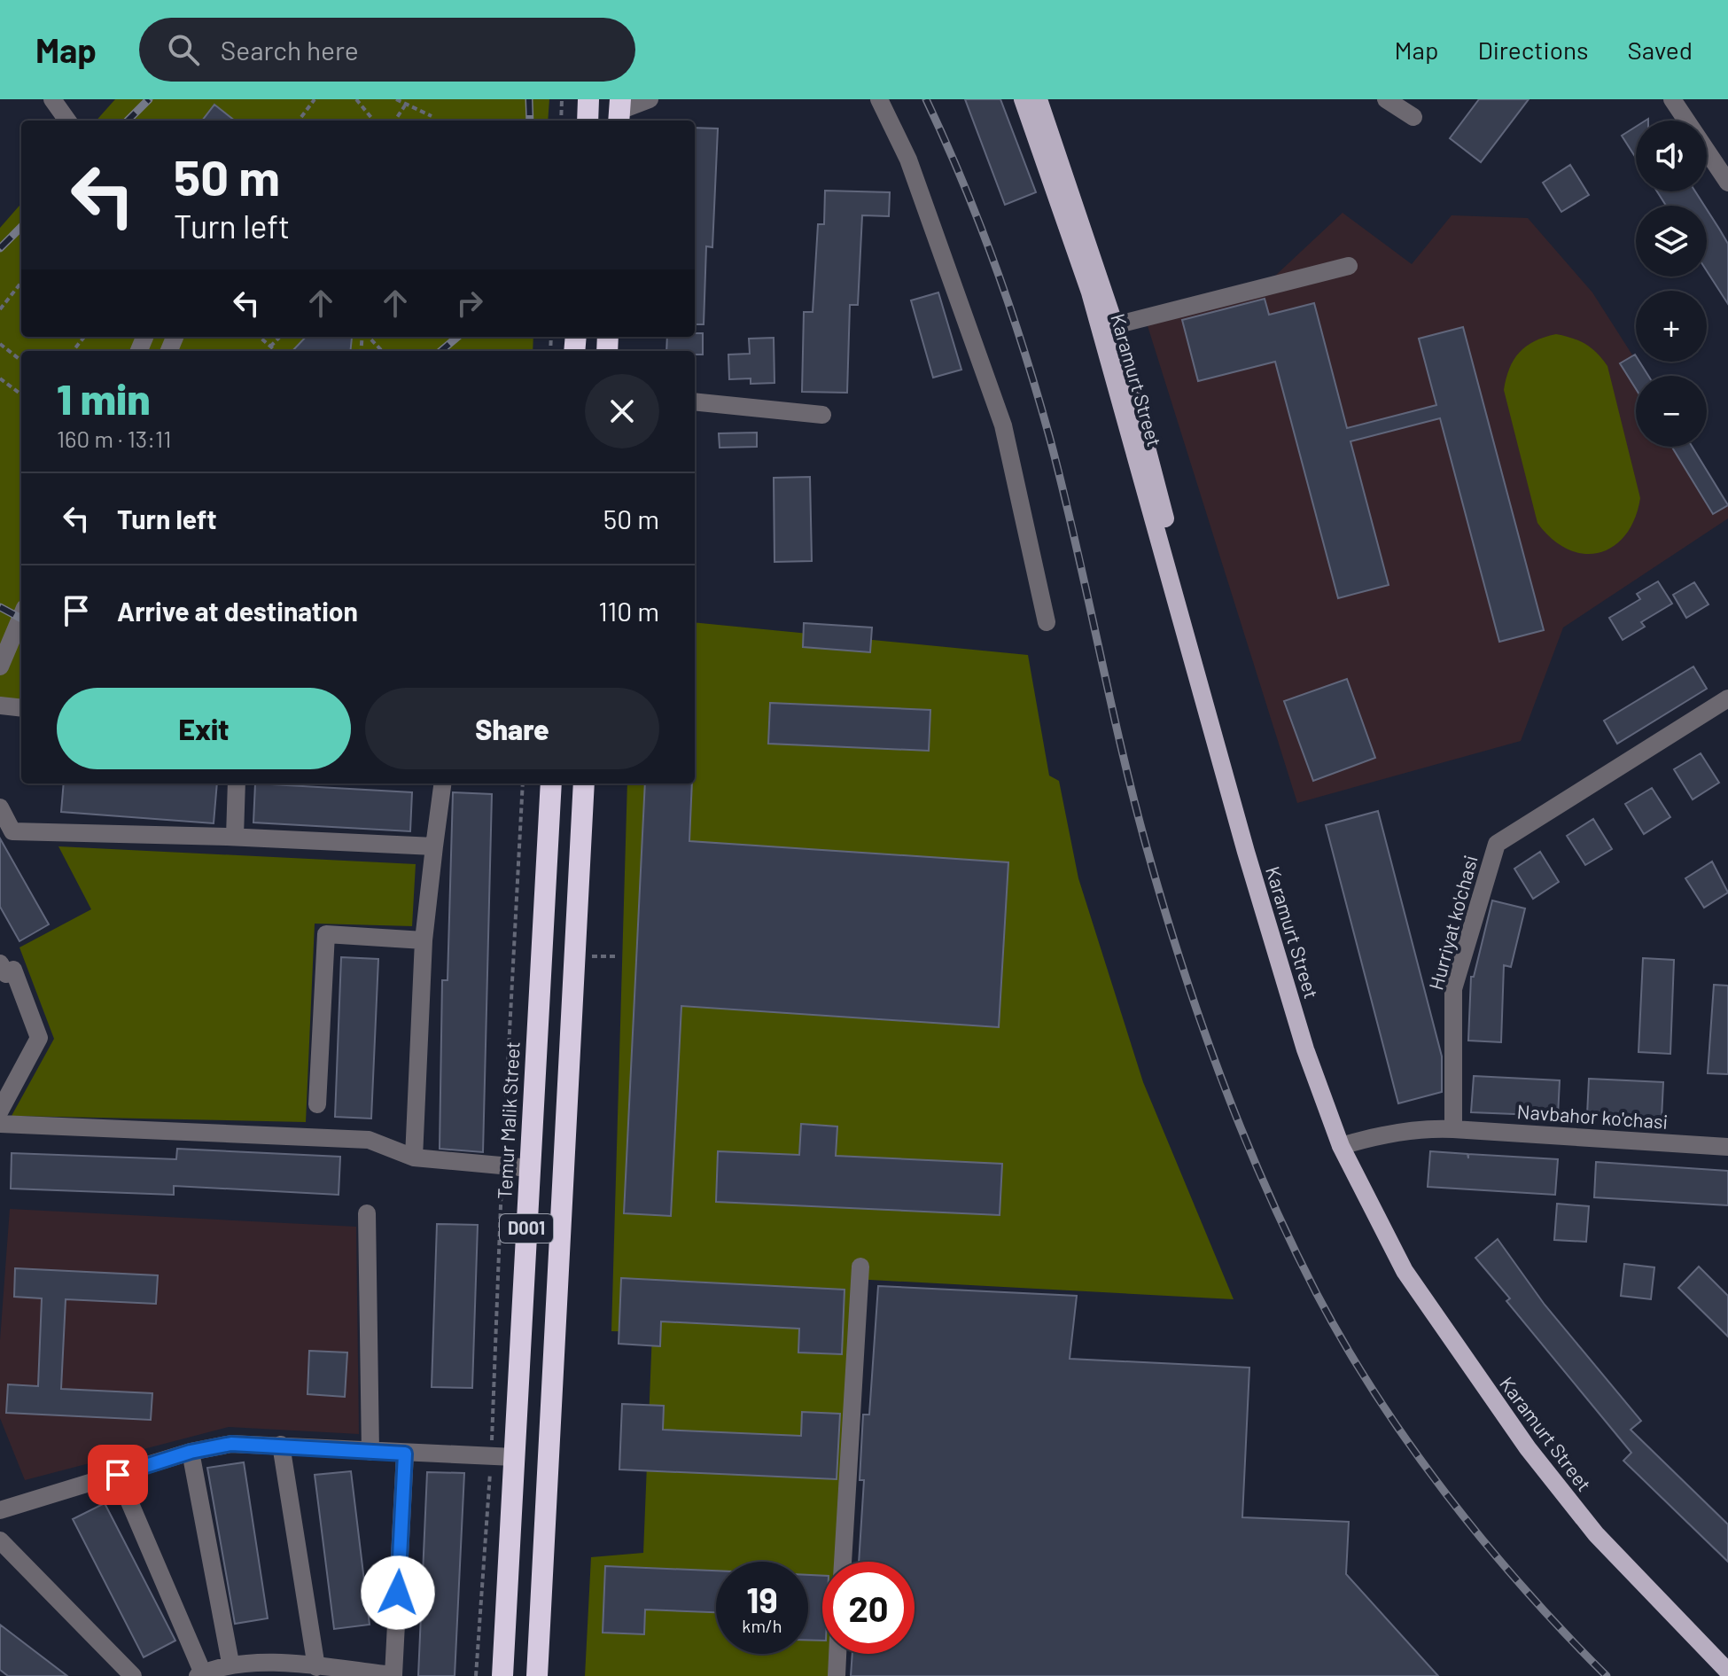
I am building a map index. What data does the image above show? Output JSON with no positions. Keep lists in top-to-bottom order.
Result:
{
  "streets": {
    "highway": ["Temur Malik Street", "D001"],
    "main road": ["Karamurt Street"],
    "street": ["Hurriyat ko'chasi", "Navbahor ko'chasi"]
  },
  "crossings": [
    ["Hurriyat ko'chasi", "Navbahor ko'chasi"]
  ],
  "page": {
    "header": "Map",
    "search": "Search here",
    "nav": ["Map", "Directions", "Saved"],
    "map_buttons": ["+", "−"],
    "turn": ["50 m", "Turn left"],
    "heading": ["1 min", "160 m · 13:11"],
    "list": [
      {
        "name": "Turn left",
        "value": "50 m"
      },
      {
        "name": "Arrive at destination",
        "value": "110 m"
      }
    ],
    "buttons": ["Exit", "Share"],
    "speed": "19 km/h",
    "limit": "20"
  }
}
